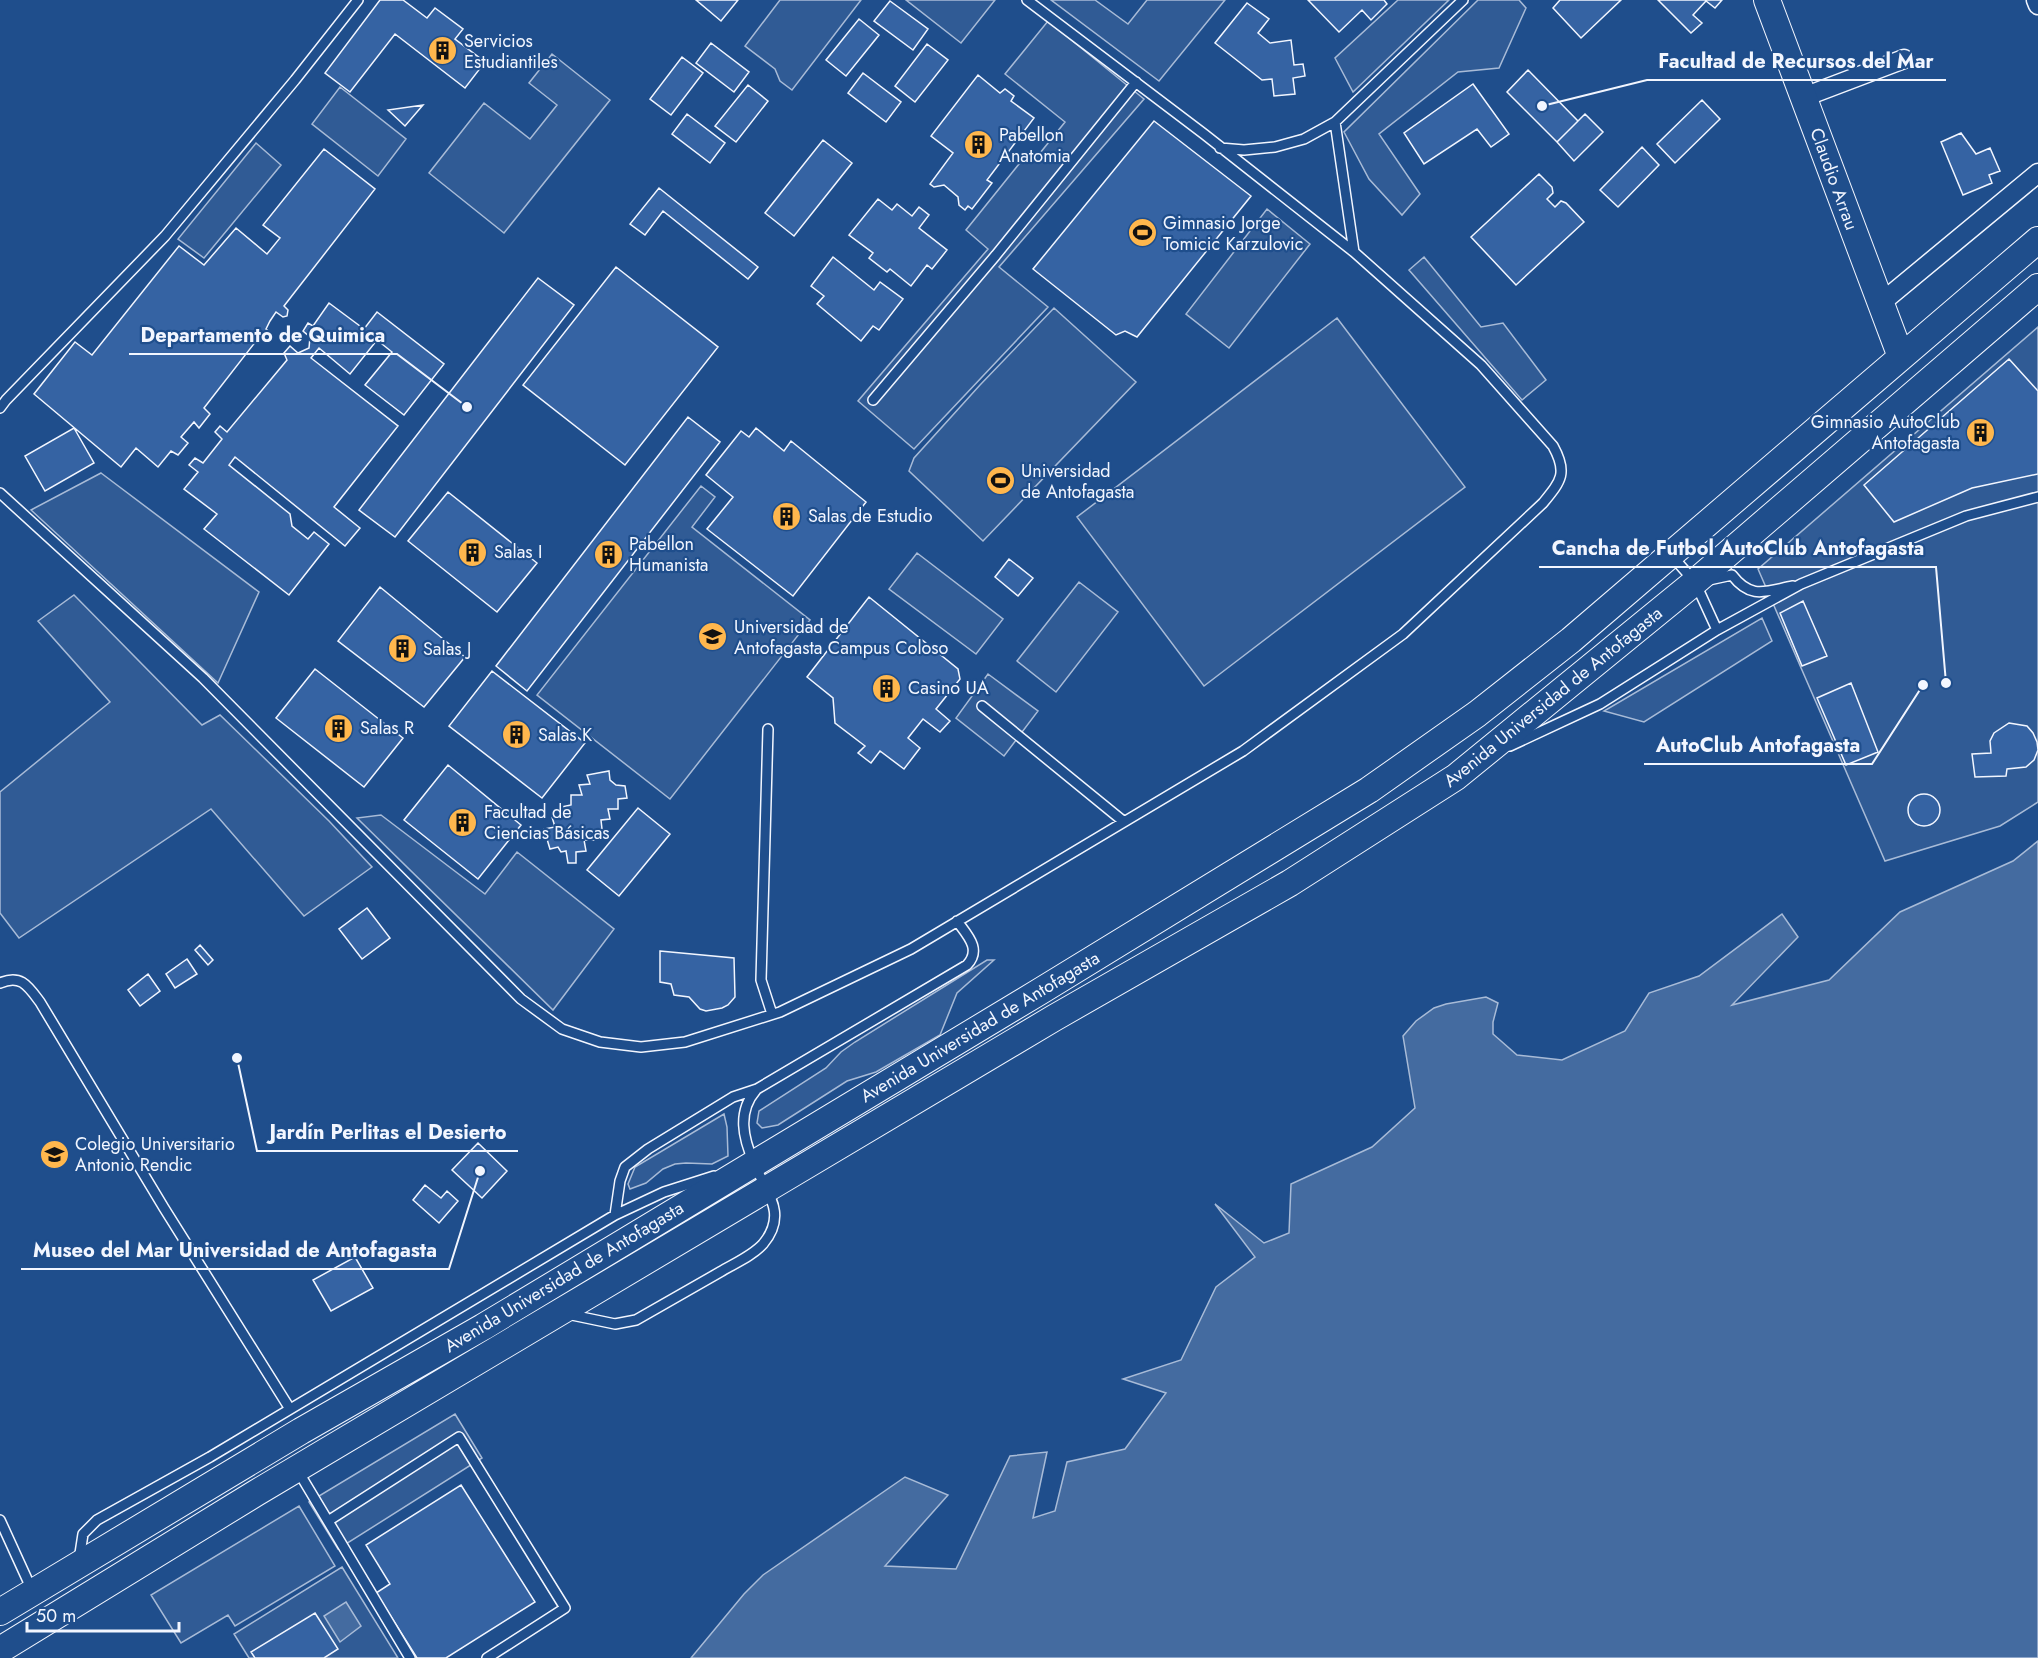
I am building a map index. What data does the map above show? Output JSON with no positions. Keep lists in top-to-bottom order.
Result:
{
  "streets": {
    "main road": ["Claudio Arrau", "Avenida Universidad de Antofagasta"]
  },
  "crossings": [
    ["Claudio Arrau", "Avenida Universidad de Antofagasta"]
  ],
  "places": {
    "building": [
      "Servicios Estudiantiles",
      "Pabellon Anatomia",
      "Gimnasio AutoClub Antofagasta",
      "Salas de Estudio",
      "Salas I",
      "Pabellon Humanista",
      "Salas J",
      "Casino UA",
      "Salas R",
      "Salas K",
      "Facultad de Ciencias Básicas"
    ],
    "other": [
      "Facultad de Recursos del Mar",
      "Departamento de Quimica",
      "Cancha de Futbol AutoClub Antofagasta",
      "AutoClub Antofagasta",
      "Jardín Perlitas el Desierto",
      "Museo del Mar Universidad de Antofagasta"
    ],
    "sports": ["Gimnasio Jorge Tomicic Karzulovic", "Universidad de Antofagasta"],
    "school or university": ["Universidad de Antofagasta Campus Coloso", "Colegio Universitario Antonio Rendic"]
  },
  "scale_bar": "50 m"
}
